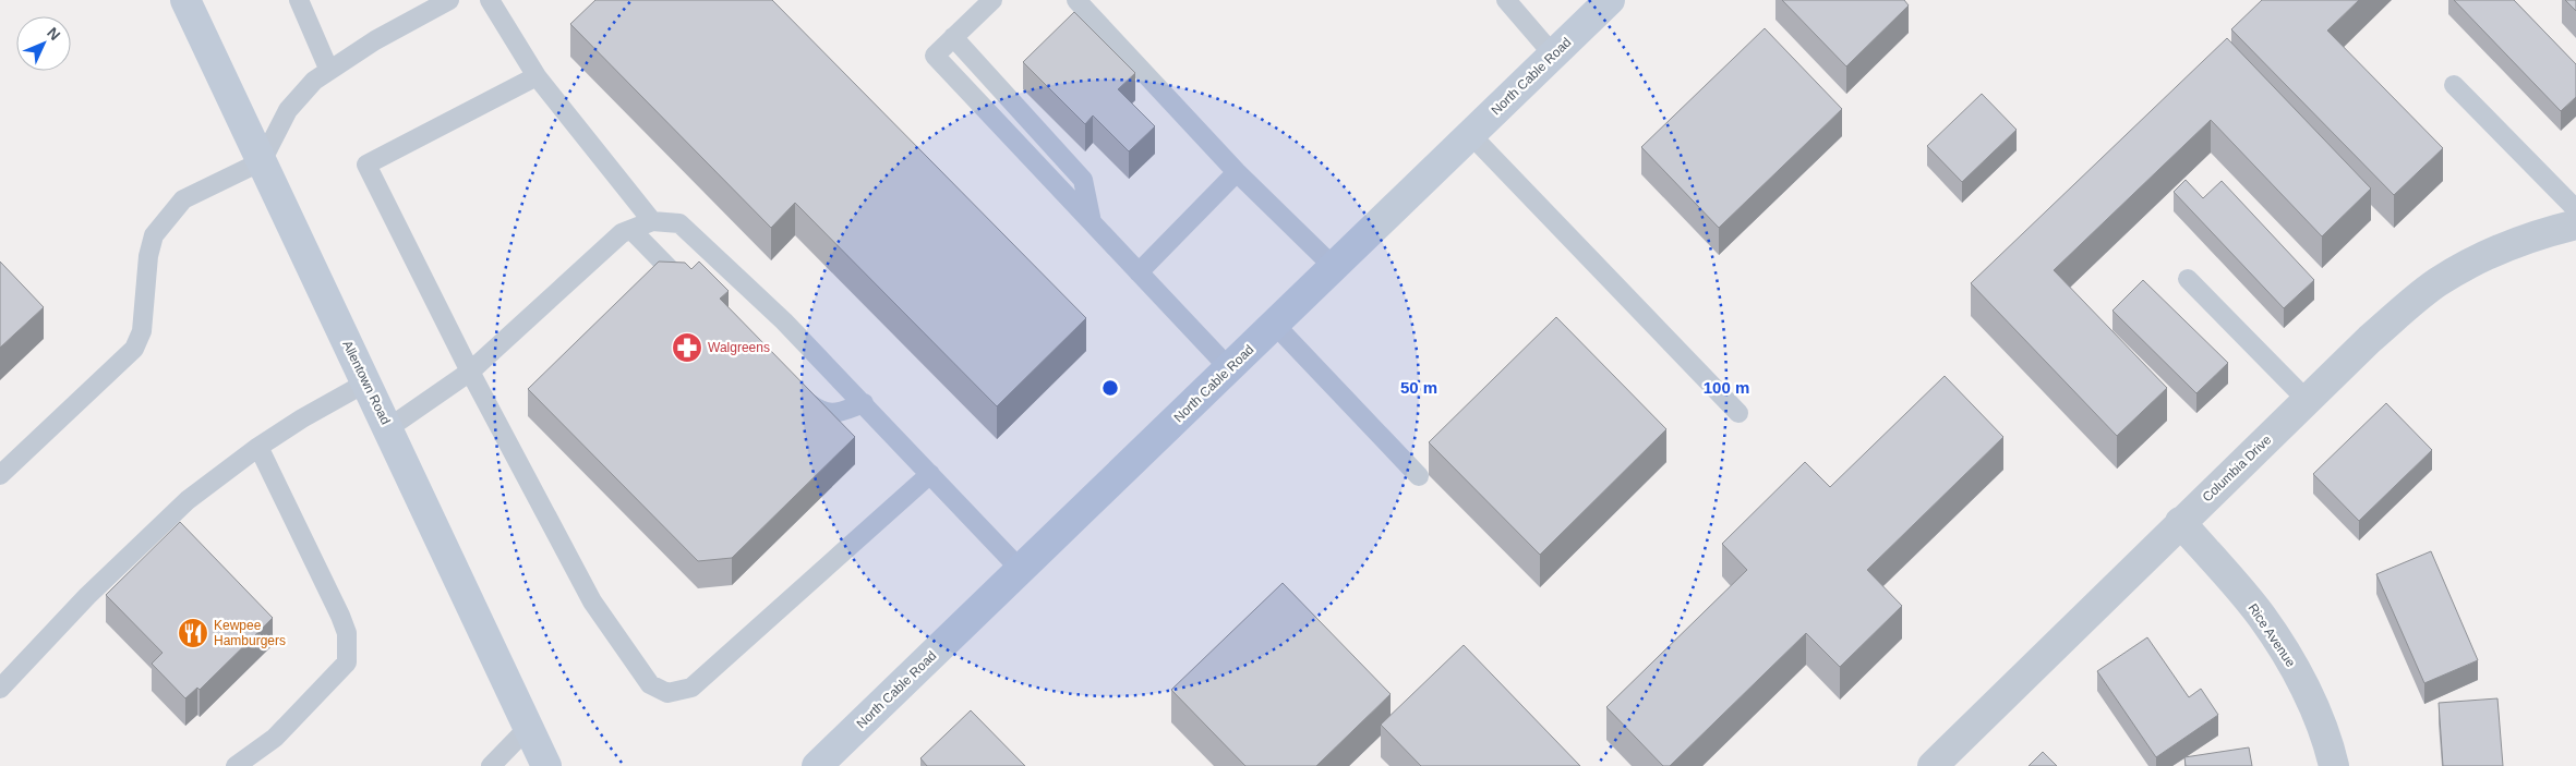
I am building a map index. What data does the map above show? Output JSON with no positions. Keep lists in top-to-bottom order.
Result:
{
  "streets": {
    "street": [
      "North Cable Road",
      "Allentown Road",
      "Columbia Drive",
      "Rice Avenue"
    ]
  },
  "crossings": [
    ["Columbia Drive", "Rice Avenue"]
  ],
  "places": {
    "pharmacy": ["Walgreens"],
    "restaurant": ["Kewpee Hamburgers"]
  },
  "north": "top right",
  "rings": ["50 m", "100 m"]
}
